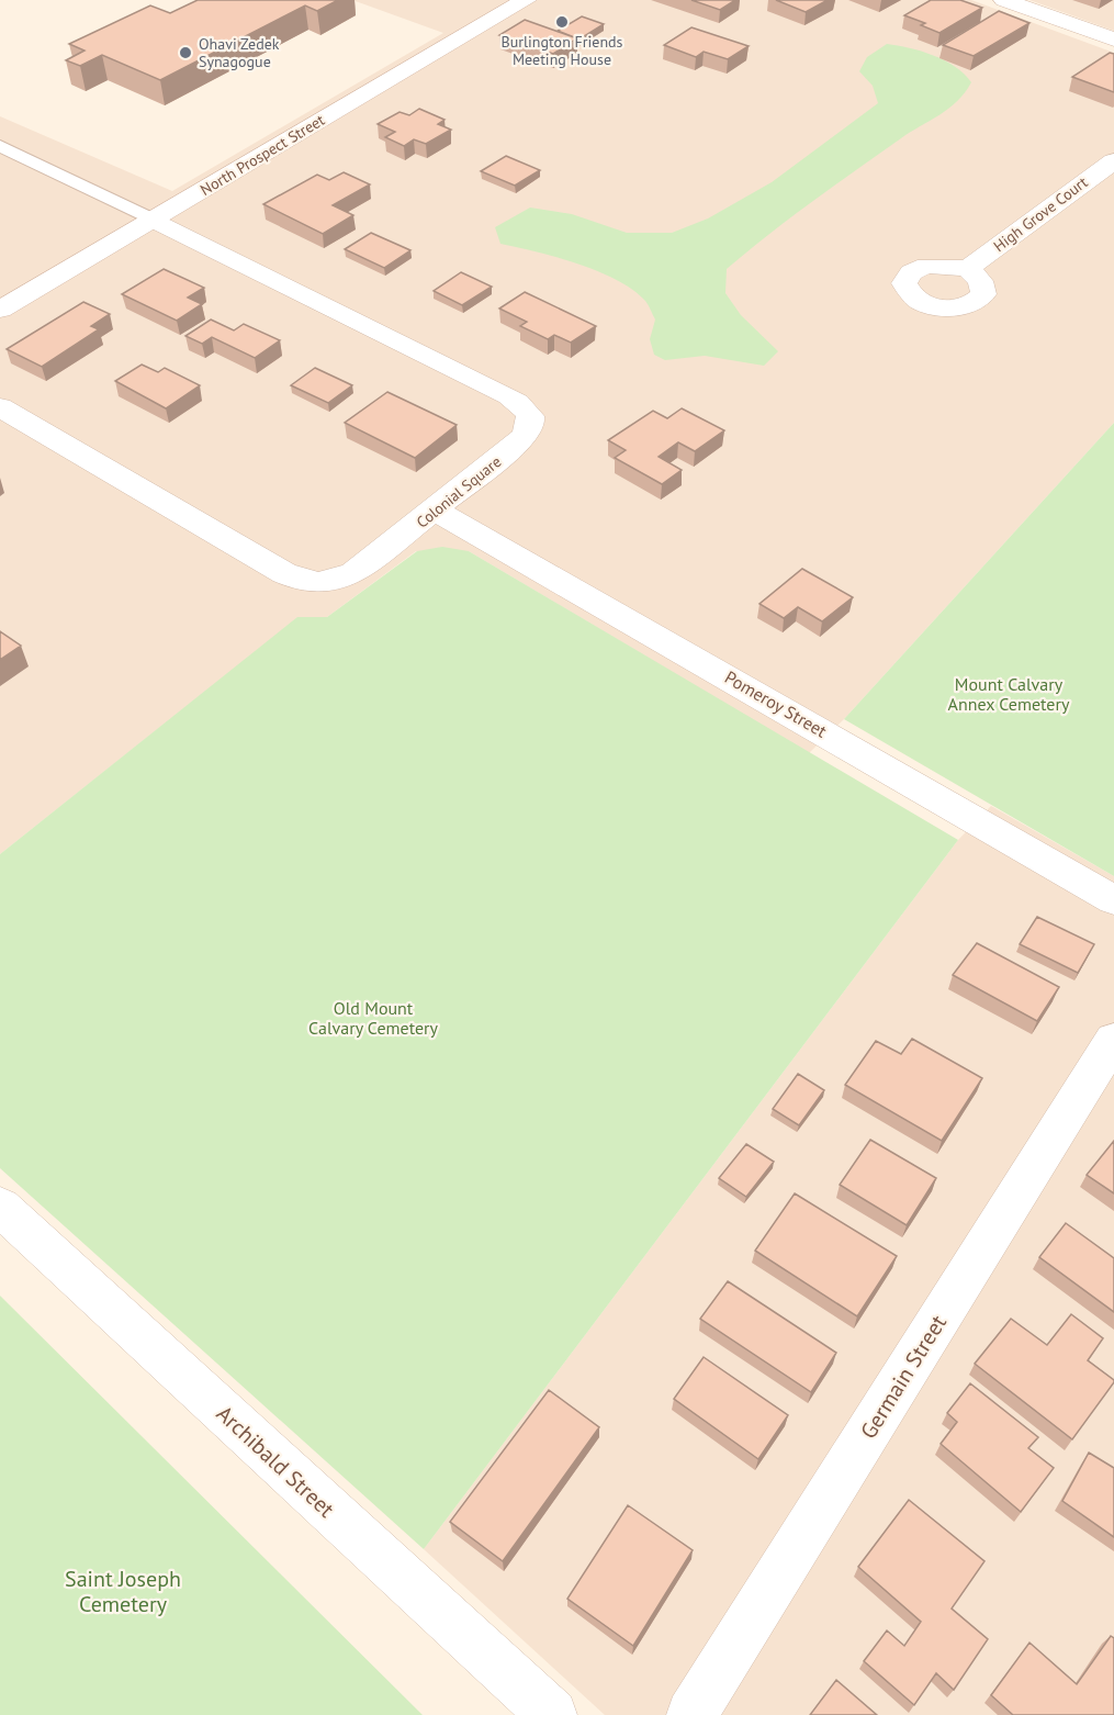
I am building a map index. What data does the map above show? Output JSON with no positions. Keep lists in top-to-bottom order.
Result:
{
  "streets": {
    "street": [
      "North Prospect Street",
      "High Grove Court",
      "Colonial Square",
      "Pomeroy Street",
      "Germain Street",
      "Archibald Street"
    ]
  },
  "crossings": [
    ["North Prospect Street", "Colonial Square"],
    ["Colonial Square", "Pomeroy Street"]
  ],
  "parks": ["Mount Calvary Annex Cemetery", "Old Mount Calvary Cemetery", "Saint Joseph Cemetery"],
  "places": ["Burlington Friends Meeting House", "Ohavi Zedek Synagogue"]
}
